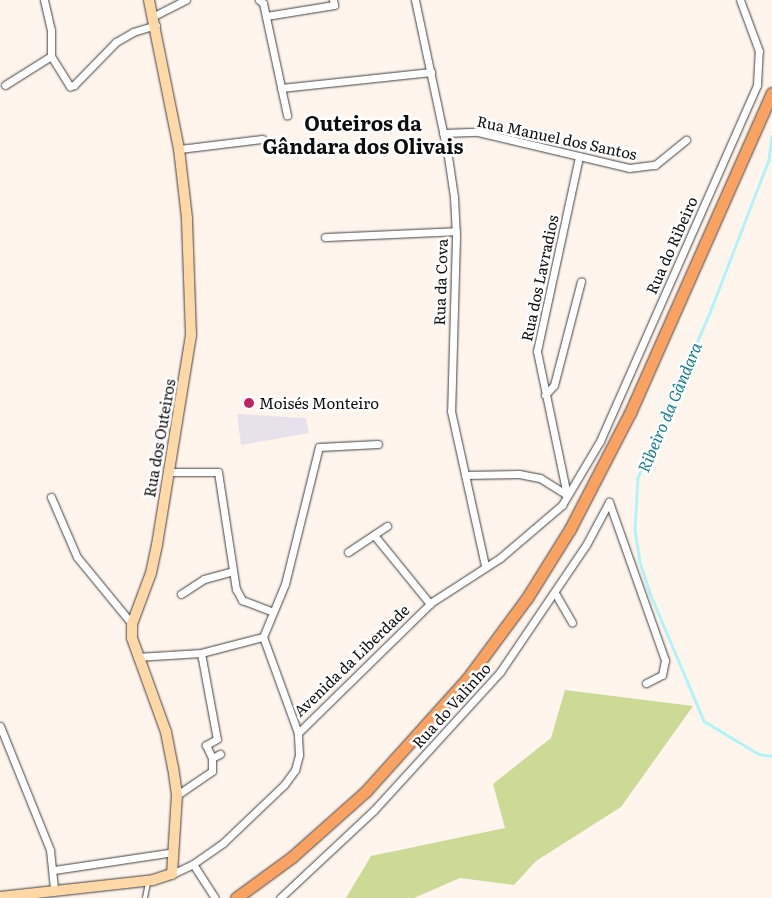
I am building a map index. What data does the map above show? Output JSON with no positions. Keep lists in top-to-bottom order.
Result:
{
  "streets": {
    "street": [
      "Rua Manuel dos Santos",
      "Rua do Ribeiro",
      "Rua dos Lavradios",
      "Rua da Cova",
      "Rua dos Outeiros",
      "Avenida da Liberdade",
      "Rua do Valinho"
    ]
  },
  "crossings": [
    ["Rua Manuel dos Santos", "Rua dos Lavradios"],
    ["Rua Manuel dos Santos", "Rua da Cova"],
    ["Rua do Ribeiro", "Rua dos Lavradios"],
    ["Rua do Ribeiro", "Rua da Cova"],
    ["Rua do Ribeiro", "Avenida da Liberdade"],
    ["Rua da Cova", "Avenida da Liberdade"],
    ["Rua dos Outeiros", "Avenida da Liberdade"]
  ],
  "districts": ["Outeiros da Gândara dos Olivais"],
  "water": ["Ribeiro da Gândara"],
  "places": ["Moisés Monteiro"]
}
